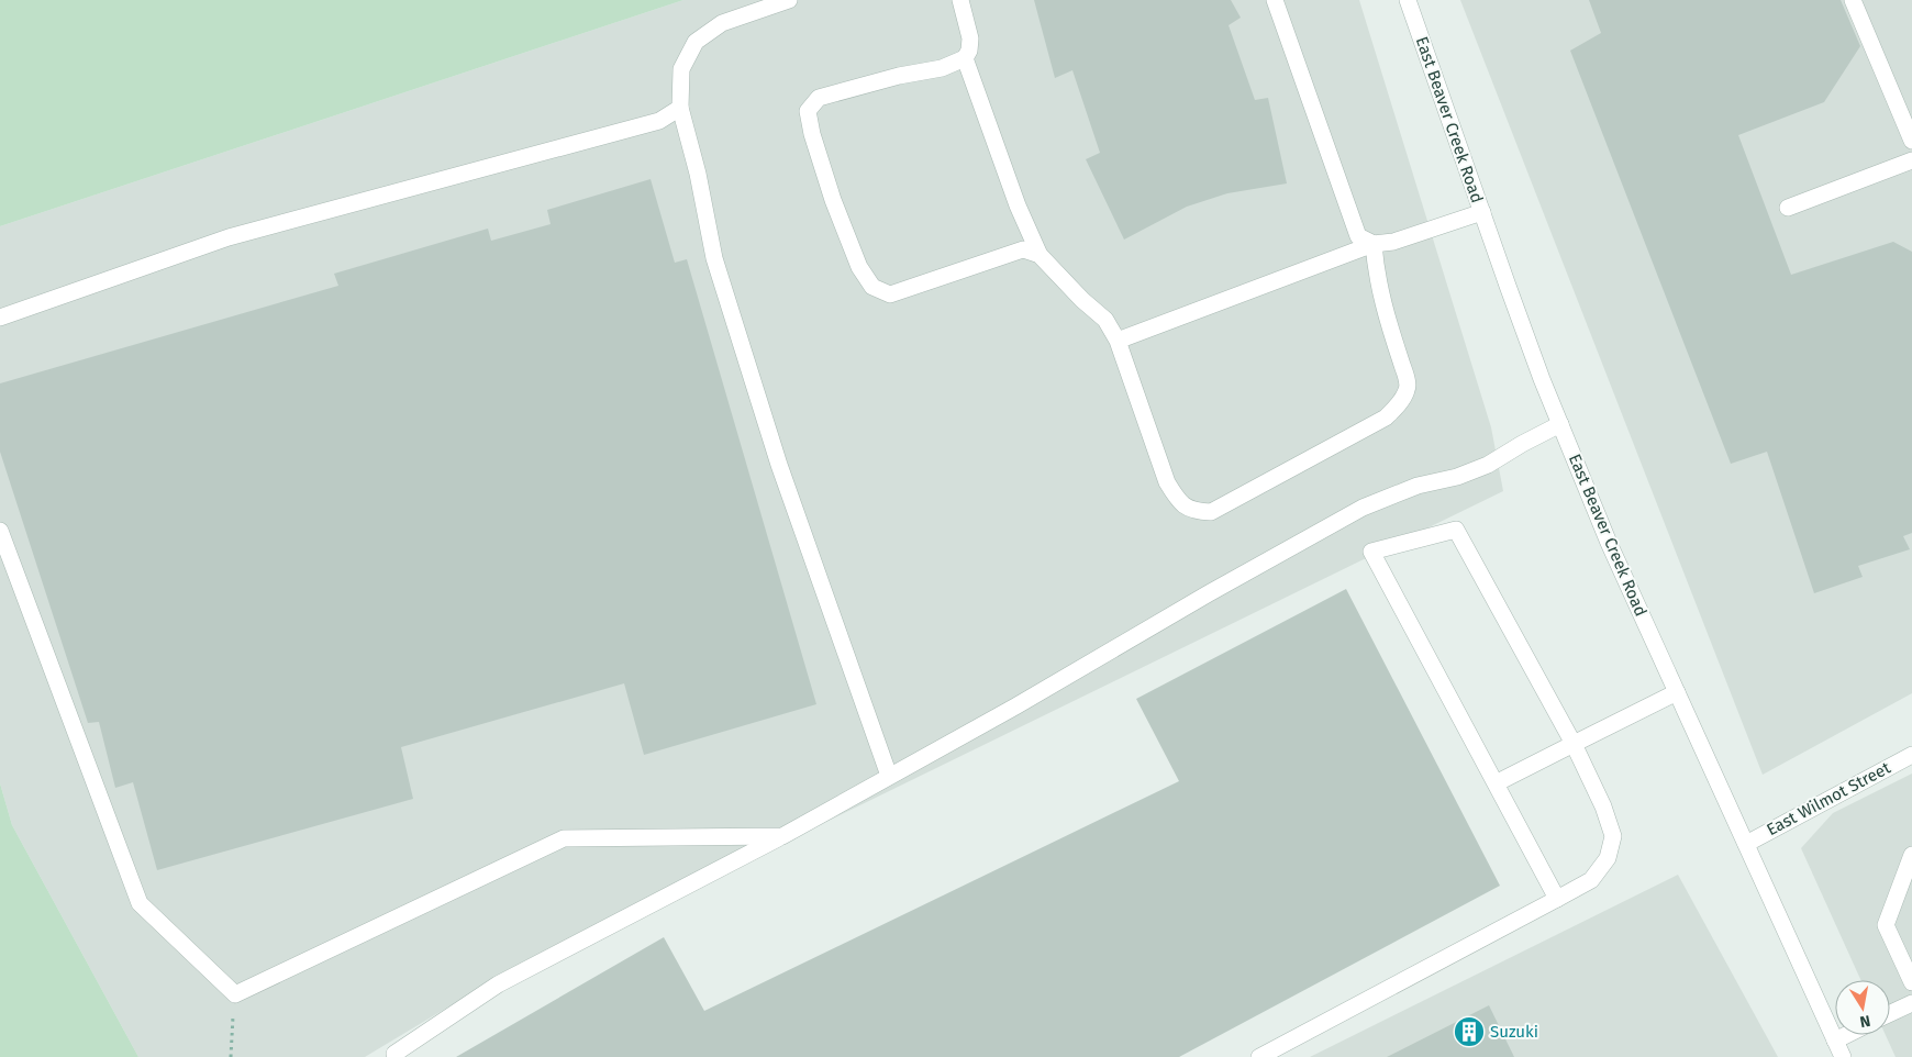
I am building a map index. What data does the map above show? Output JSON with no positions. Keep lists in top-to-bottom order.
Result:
{
  "streets": {
    "street": ["East Beaver Creek Road", "East Wilmot Street"]
  },
  "crossings": [
    ["East Beaver Creek Road", "East Wilmot Street"]
  ],
  "places": {
    "building": ["Suzuki"]
  },
  "north": "bottom"
}
